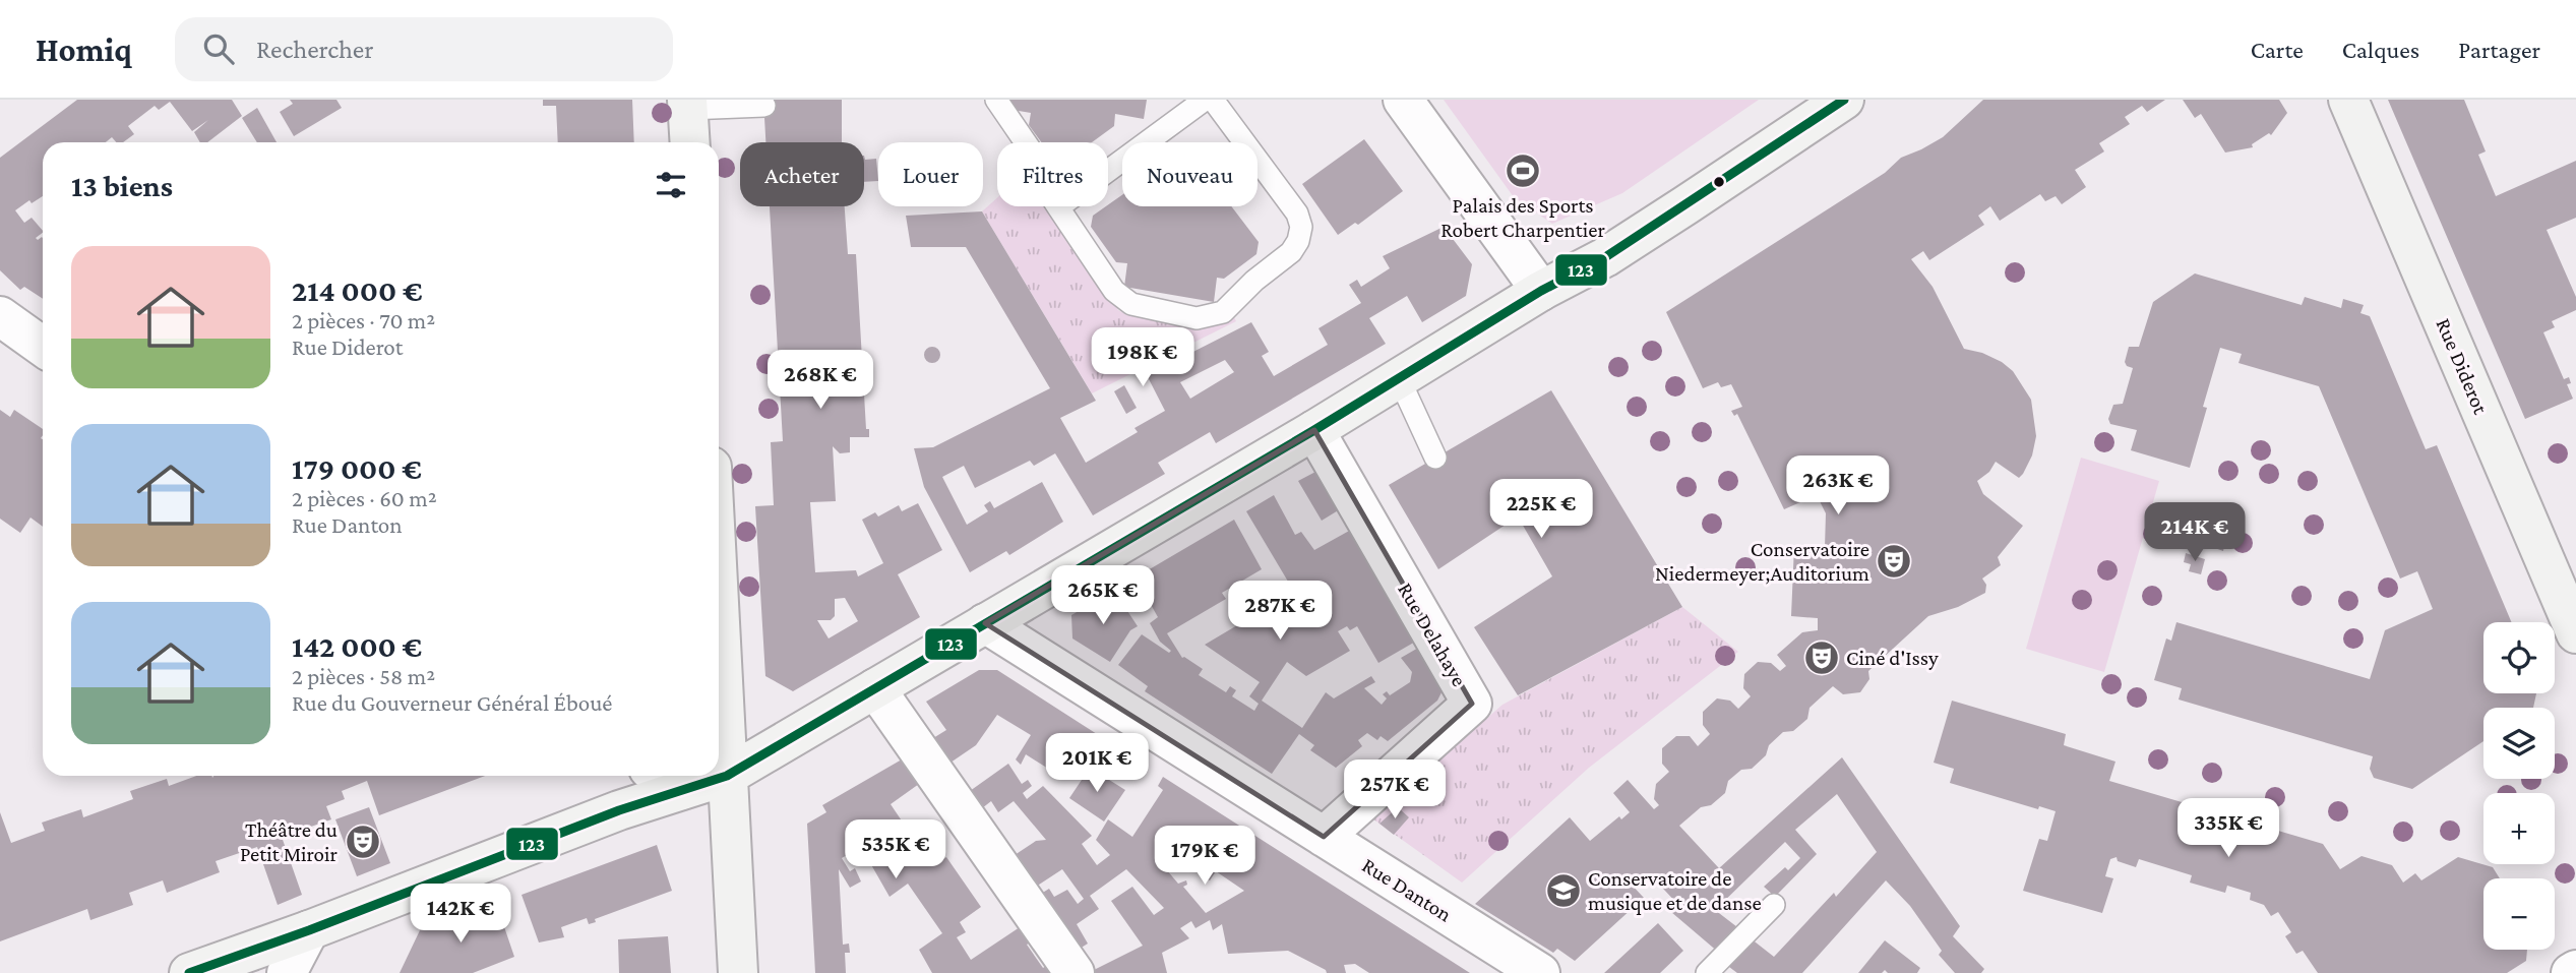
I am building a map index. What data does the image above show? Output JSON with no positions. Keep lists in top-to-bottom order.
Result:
{
  "streets": {
    "main road": ["Rue Diderot"],
    "street": ["Rue Delahaye", "Rue Danton"]
  },
  "crossings": [
    ["Rue Delahaye", "Rue Danton"]
  ],
  "places": {
    "sports": ["Palais des Sports Robert Charpentier"],
    "theatre": ["Conservatoire Niedermeyer;Auditorium", "Ciné d'Issy", "Théâtre du Petit Miroir"],
    "school or university": ["Conservatoire de musique et de danse"]
  },
  "lines": ["transit line 123"],
  "page": {
    "header": "Homiq",
    "search": "Rechercher",
    "nav": ["Carte", "Calques", "Partager"],
    "chip": [
      "Acheter",
      "Louer",
      "Filtres",
      "Nouveau"
    ],
    "heading": "13 biens",
    "list": [
      {
        "name": "214 000 €",
        "note": "2 pièces · 70 m² · Rue Diderot"
      },
      {
        "name": "179 000 €",
        "note": "2 pièces · 60 m² · Rue Danton"
      },
      {
        "name": "142 000 €",
        "note": "2 pièces · 58 m² · Rue du Gouverneur Général Éboué"
      }
    ],
    "price": [
      "198K €",
      "268K €",
      "263K €",
      "225K €",
      "214K €",
      "265K €",
      "287K €",
      "201K €",
      "257K €",
      "335K €",
      "535K €",
      "179K €",
      "142K €"
    ],
    "map_buttons": ["+", "−"]
  }
}
